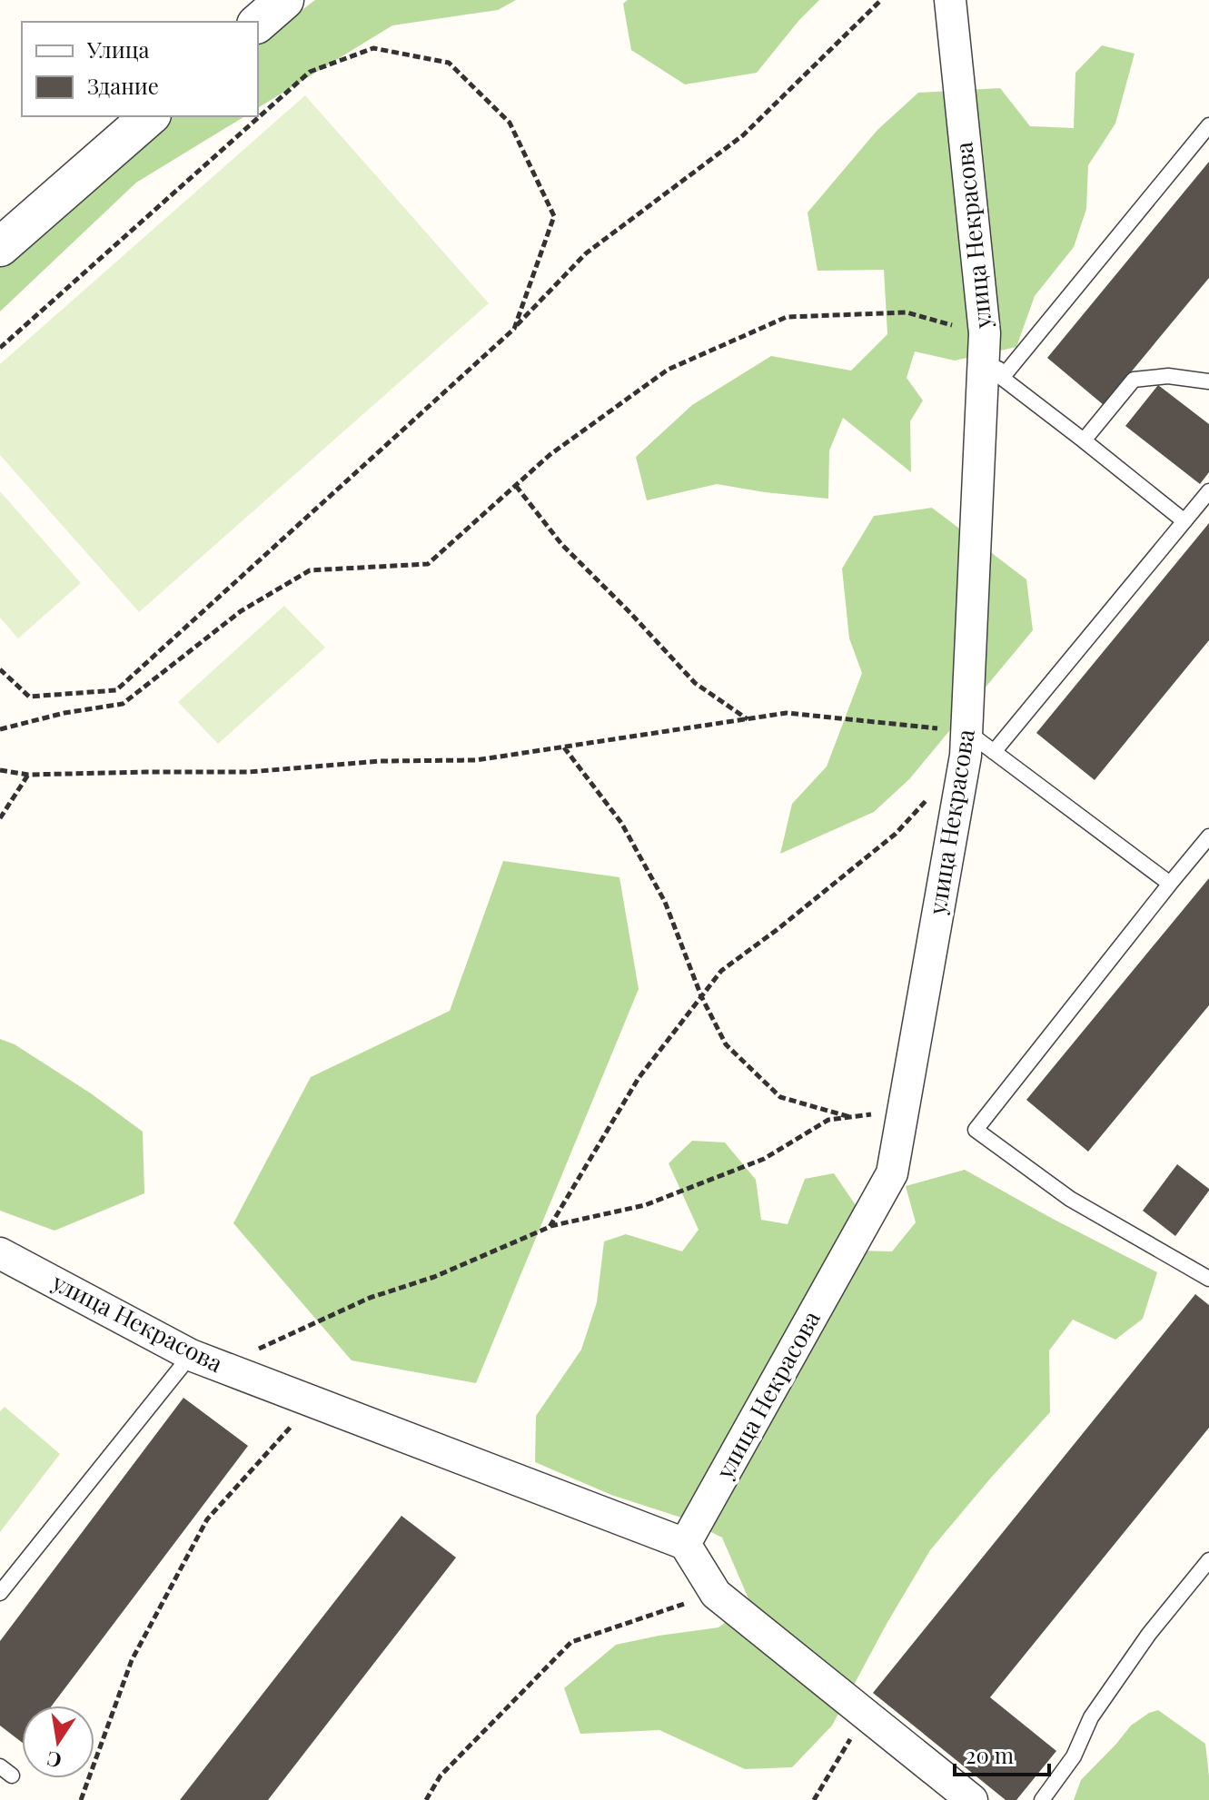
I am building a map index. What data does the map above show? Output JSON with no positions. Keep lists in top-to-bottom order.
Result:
{
  "streets": {
    "street": ["улица Некрасова"]
  },
  "legend": ["Улица", "Здание"],
  "scale_bar": "20 m",
  "north": "bottom"
}
